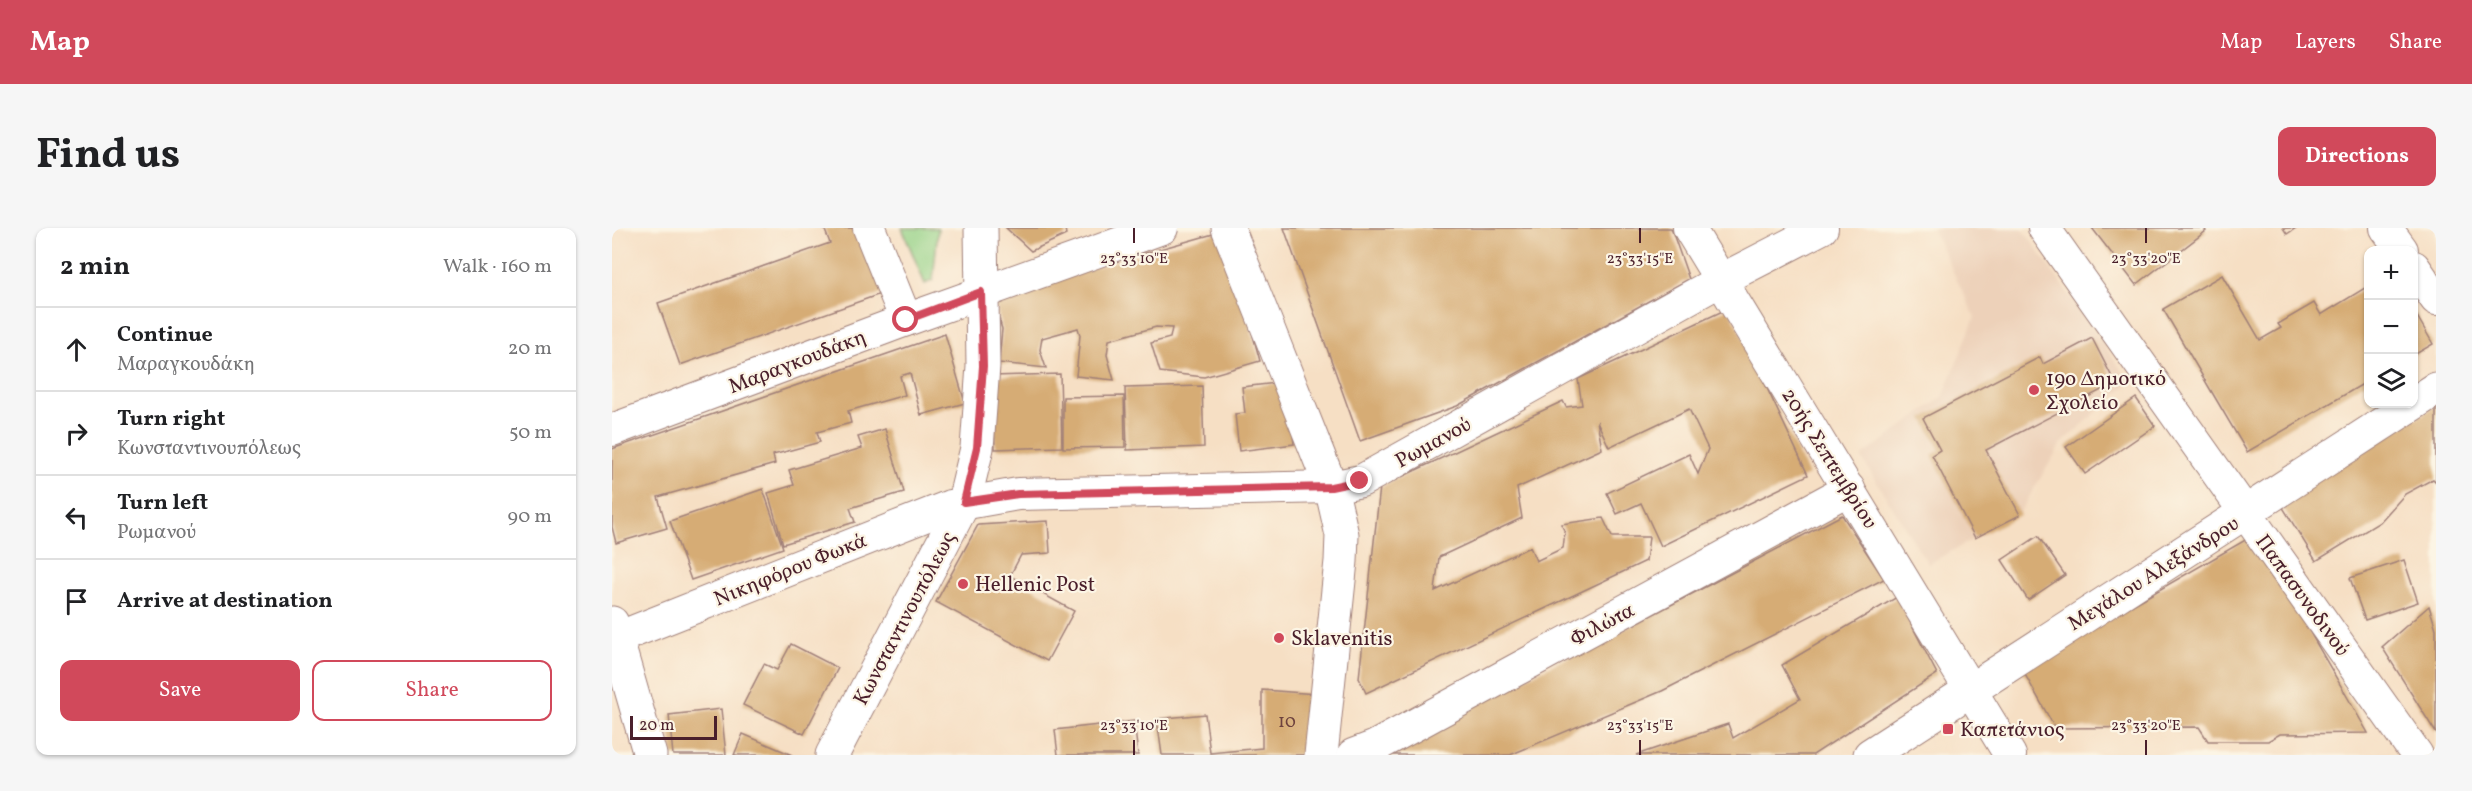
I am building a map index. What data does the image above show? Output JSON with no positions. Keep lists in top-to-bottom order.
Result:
{
  "streets": {
    "main road": ["Μεγάλου Αλεξάνδρου", "Κωνσταντινουπόλεως"],
    "street": [
      "Μαραγκουδάκη",
      "Ρωμανού",
      "20ής Σεπτεμβρίου",
      "Νικηφόρου Φωκά",
      "Παπασυνοδινού",
      "Φιλώτα"
    ]
  },
  "crossings": [
    ["Μαραγκουδάκη", "Κωνσταντινουπόλεως"],
    ["Ρωμανού", "20ής Σεπτεμβρίου"],
    ["Ρωμανού", "Νικηφόρου Φωκά"],
    ["Ρωμανού", "Κωνσταντινουπόλεως"],
    ["20ής Σεπτεμβρίου", "Μεγάλου Αλεξάνδρου"],
    ["20ής Σεπτεμβρίου", "Φιλώτα"],
    ["Νικηφόρου Φωκά", "Κωνσταντινουπόλεως"],
    ["Μεγάλου Αλεξάνδρου", "Παπασυνοδινού"]
  ],
  "places": {
    "other": ["19ο Δημοτικό Σχολείο", "Hellenic Post", "Sklavenitis"],
    "transit": ["Καπετάνιος"]
  },
  "house_numbers": ["10"],
  "scale_bar": "20 m",
  "page": {
    "header": "Map",
    "nav": ["Map", "Layers", "Share"],
    "title": "Find us",
    "buttons": [
      "Directions",
      ["Save", "Share"]
    ],
    "heading": ["2 min", "Walk · 160 m"],
    "map_buttons": ["+", "−"],
    "list": [
      ["Continue", "Μαραγκουδάκη", "20 m"],
      ["Turn right", "Κωνσταντινουπόλεως", "50 m"],
      ["Turn left", "Ρωμανού", "90 m"],
      "Arrive at destination"
    ],
    "scale": "20 m"
  },
  "coordinates": ["23°33'10\"E", "23°33'15\"E", "23°33'20\"E"]
}
